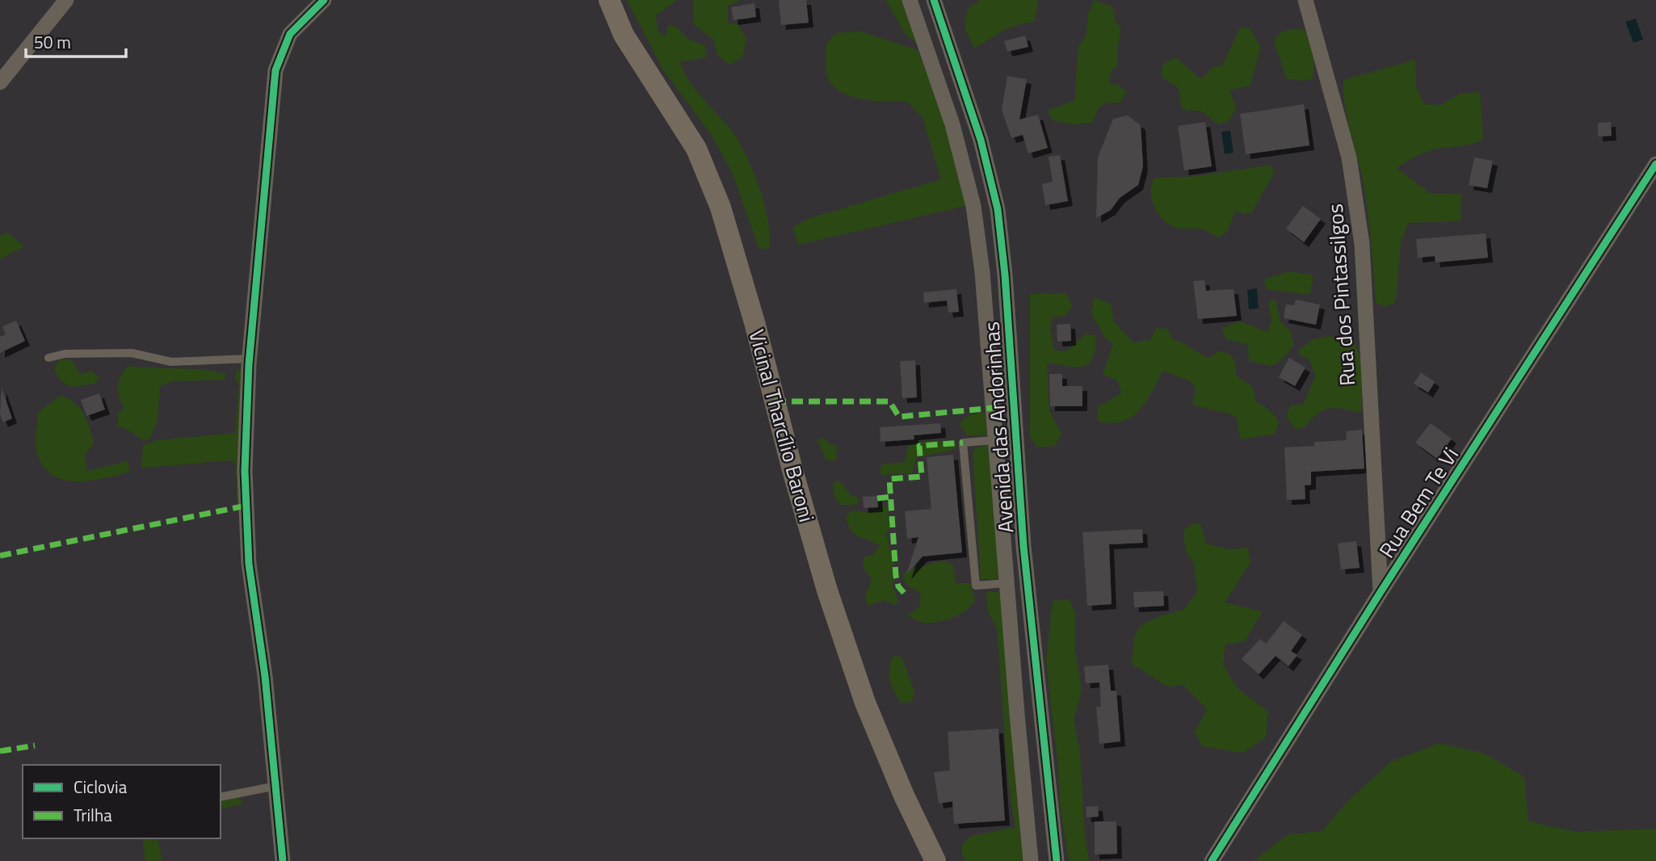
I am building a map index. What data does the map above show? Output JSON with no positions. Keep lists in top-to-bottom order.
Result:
{
  "streets": {
    "main road": ["Vicinal Tharcílio Baroni"],
    "street": ["Rua dos Pintassilgos", "Avenida das Andorinhas", "Rua Bem Te Vi"]
  },
  "crossings": [
    ["Rua dos Pintassilgos", "Rua Bem Te Vi"]
  ],
  "legend": ["Ciclovia", "Trilha"],
  "scale_bar": "50 m"
}
